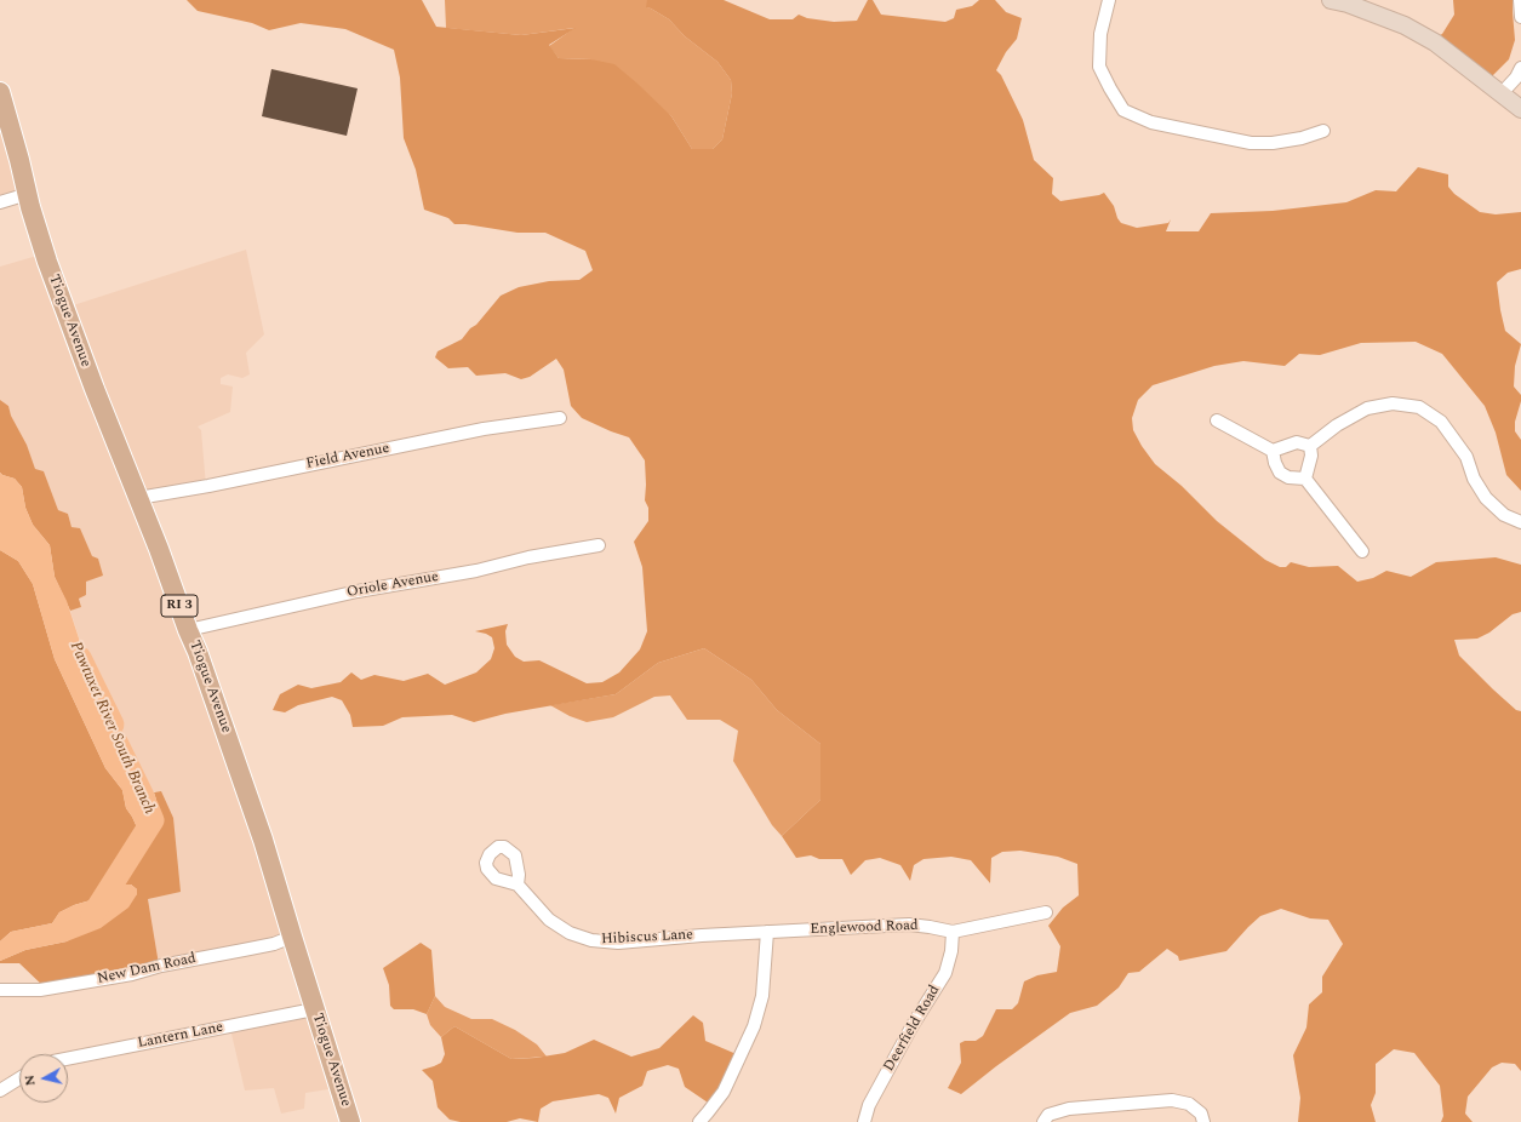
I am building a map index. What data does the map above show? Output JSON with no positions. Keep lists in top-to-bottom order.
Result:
{
  "streets": {
    "main road": ["Tiogue Avenue", "RI 3"],
    "street": [
      "Field Avenue",
      "Oriole Avenue",
      "Englewood Road",
      "Hibiscus Lane",
      "New Dam Road",
      "Deerfield Road",
      "Lantern Lane"
    ]
  },
  "crossings": [
    ["Tiogue Avenue", "Field Avenue"],
    ["Tiogue Avenue", "Oriole Avenue"],
    ["Tiogue Avenue", "New Dam Road"],
    ["Tiogue Avenue", "Lantern Lane"],
    ["Englewood Road", "Hibiscus Lane"],
    ["Englewood Road", "Deerfield Road"]
  ],
  "water": ["Pawtuxet River South Branch"],
  "north": "left"
}
